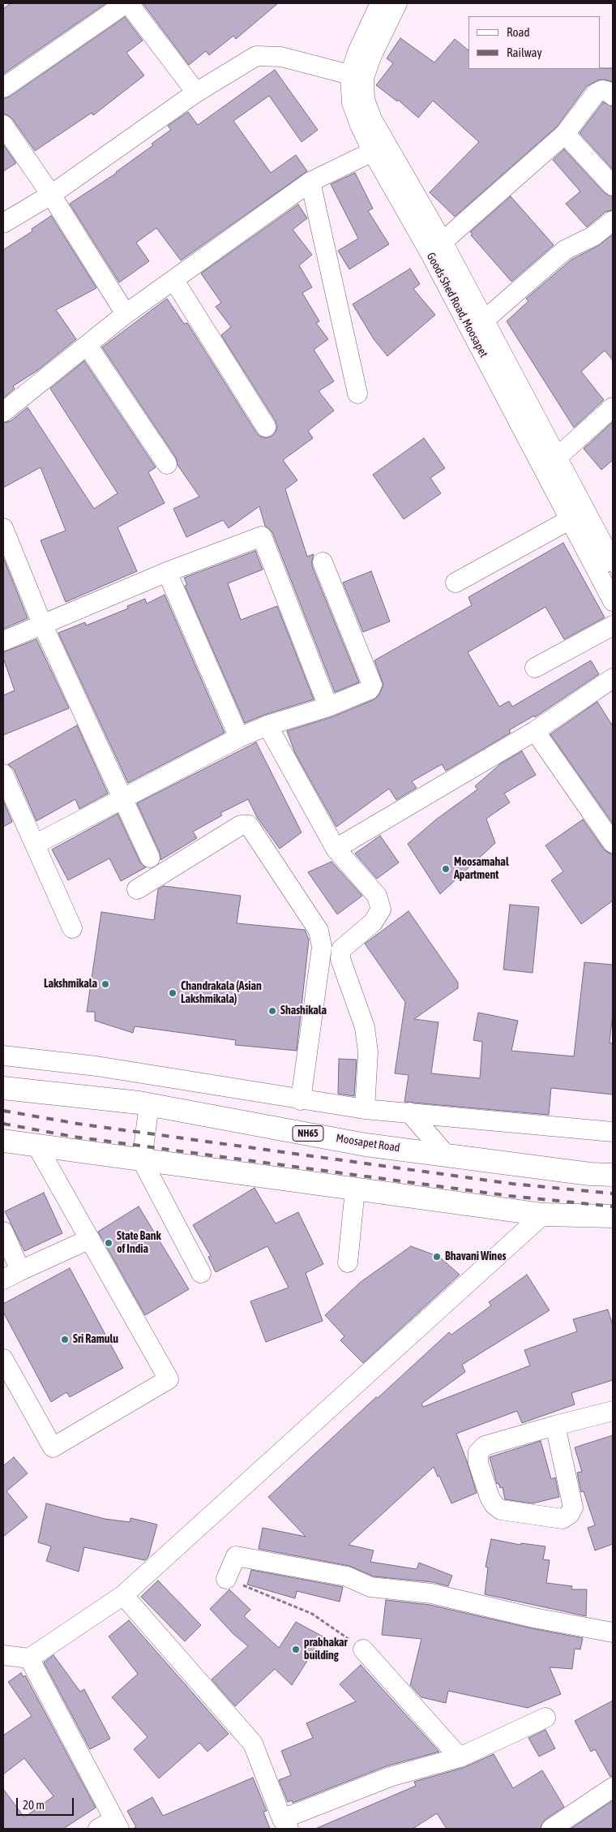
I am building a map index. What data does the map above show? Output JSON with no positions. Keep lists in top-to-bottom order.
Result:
{
  "streets": {
    "highway": ["NH65", "Moosapet Road"],
    "street": ["Goods Shed Road, Moosapet"]
  },
  "places": [
    "Moosamahal Apartment",
    "Lakshmikala",
    "Chandrakala (Asian Lakshmikala)",
    "Shashikala",
    "State Bank of India",
    "Bhavani Wines",
    "Sri Ramulu",
    "prabhakar building"
  ],
  "legend": ["Road", "Railway"],
  "scale_bar": "20 m"
}
